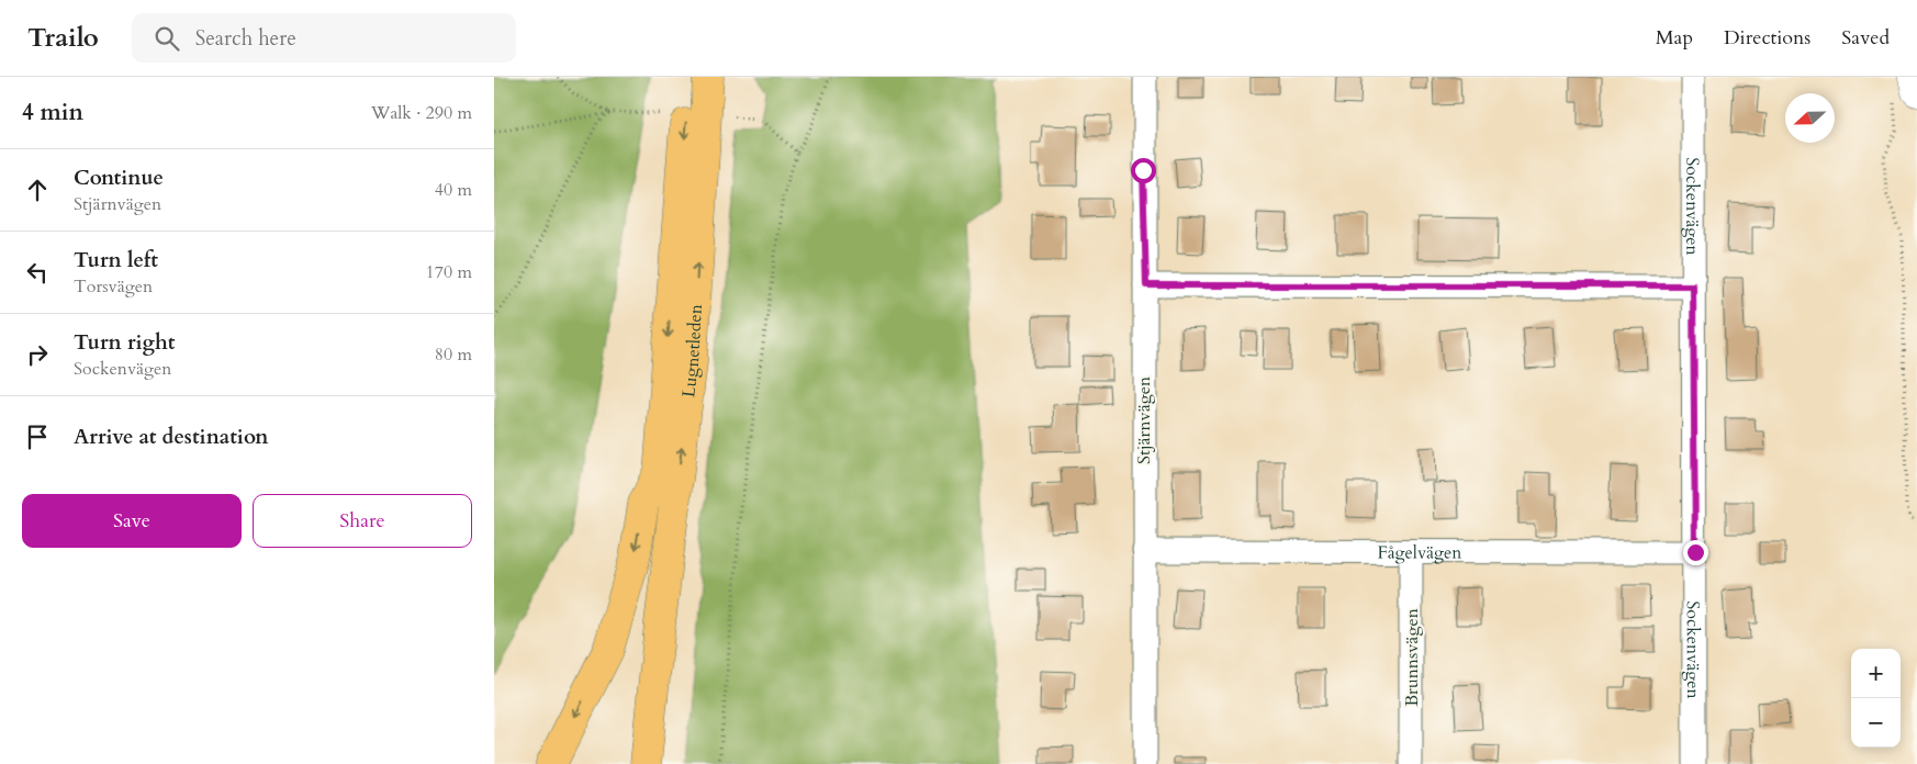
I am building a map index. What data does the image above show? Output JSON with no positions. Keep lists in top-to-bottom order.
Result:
{
  "streets": {
    "highway": ["Lugnetleden"],
    "street": [
      "Sockenvägen",
      "Stjärnvägen",
      "Fågelvägen",
      "Brunnsvägen"
    ]
  },
  "crossings": [
    ["Sockenvägen", "Fågelvägen"],
    ["Stjärnvägen", "Fågelvägen"],
    ["Fågelvägen", "Brunnsvägen"]
  ],
  "north": "left",
  "page": {
    "header": "Trailo",
    "search": "Search here",
    "nav": ["Map", "Directions", "Saved"],
    "heading": ["4 min", "Walk · 290 m"],
    "list": [
      ["Continue", "Stjärnvägen", "40 m"],
      ["Turn left", "Torsvägen", "170 m"],
      ["Turn right", "Sockenvägen", "80 m"],
      "Arrive at destination"
    ],
    "buttons": ["Save", "Share"],
    "map_buttons": ["+", "−"]
  }
}
